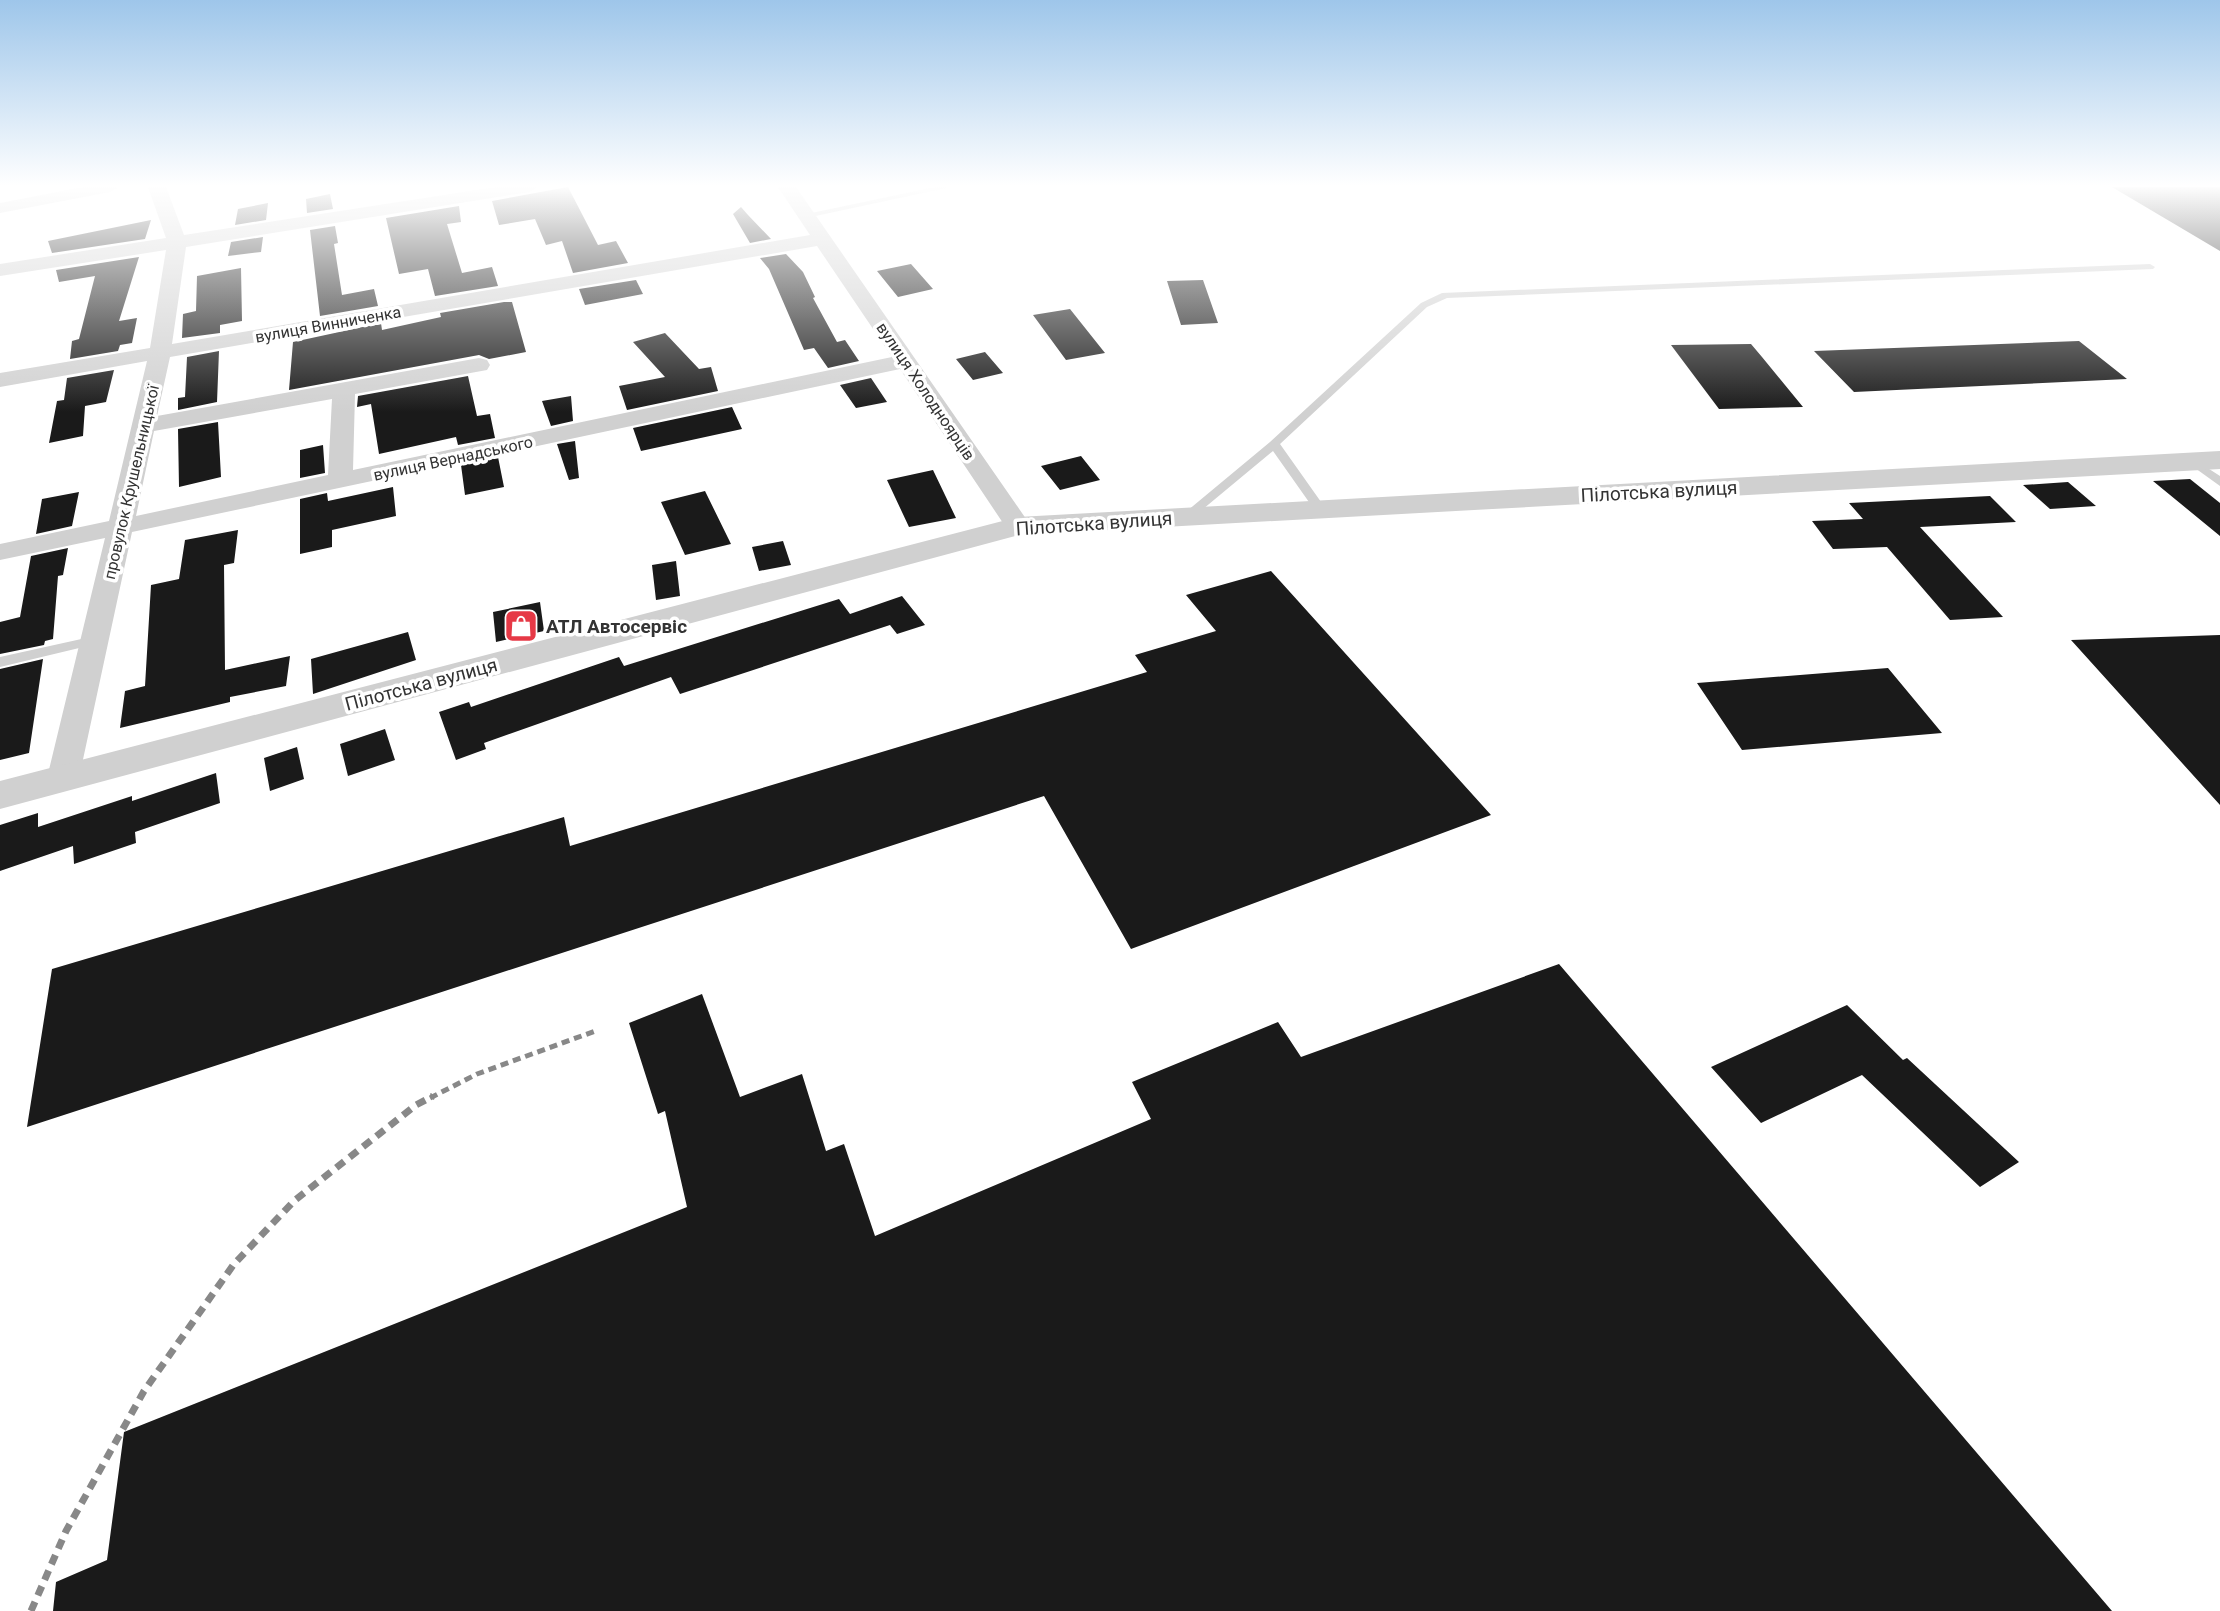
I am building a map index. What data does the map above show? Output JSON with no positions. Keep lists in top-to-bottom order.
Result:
{
  "streets": {
    "street": [
      "вулиця Винниченка",
      "вулиця Холодноярців",
      "вулиця Вернадського",
      "провулок Крушельницької",
      "Пілотська вулиця"
    ]
  },
  "crossings": [
    ["вулиця Винниченка", "провулок Крушельницької"],
    ["вулиця Холодноярців", "вулиця Вернадського"],
    ["вулиця Холодноярців", "Пілотська вулиця"],
    ["вулиця Вернадського", "провулок Крушельницької"],
    ["провулок Крушельницької", "Пілотська вулиця"]
  ],
  "places": {
    "shop": ["АТЛ Автосервіс"]
  }
}
